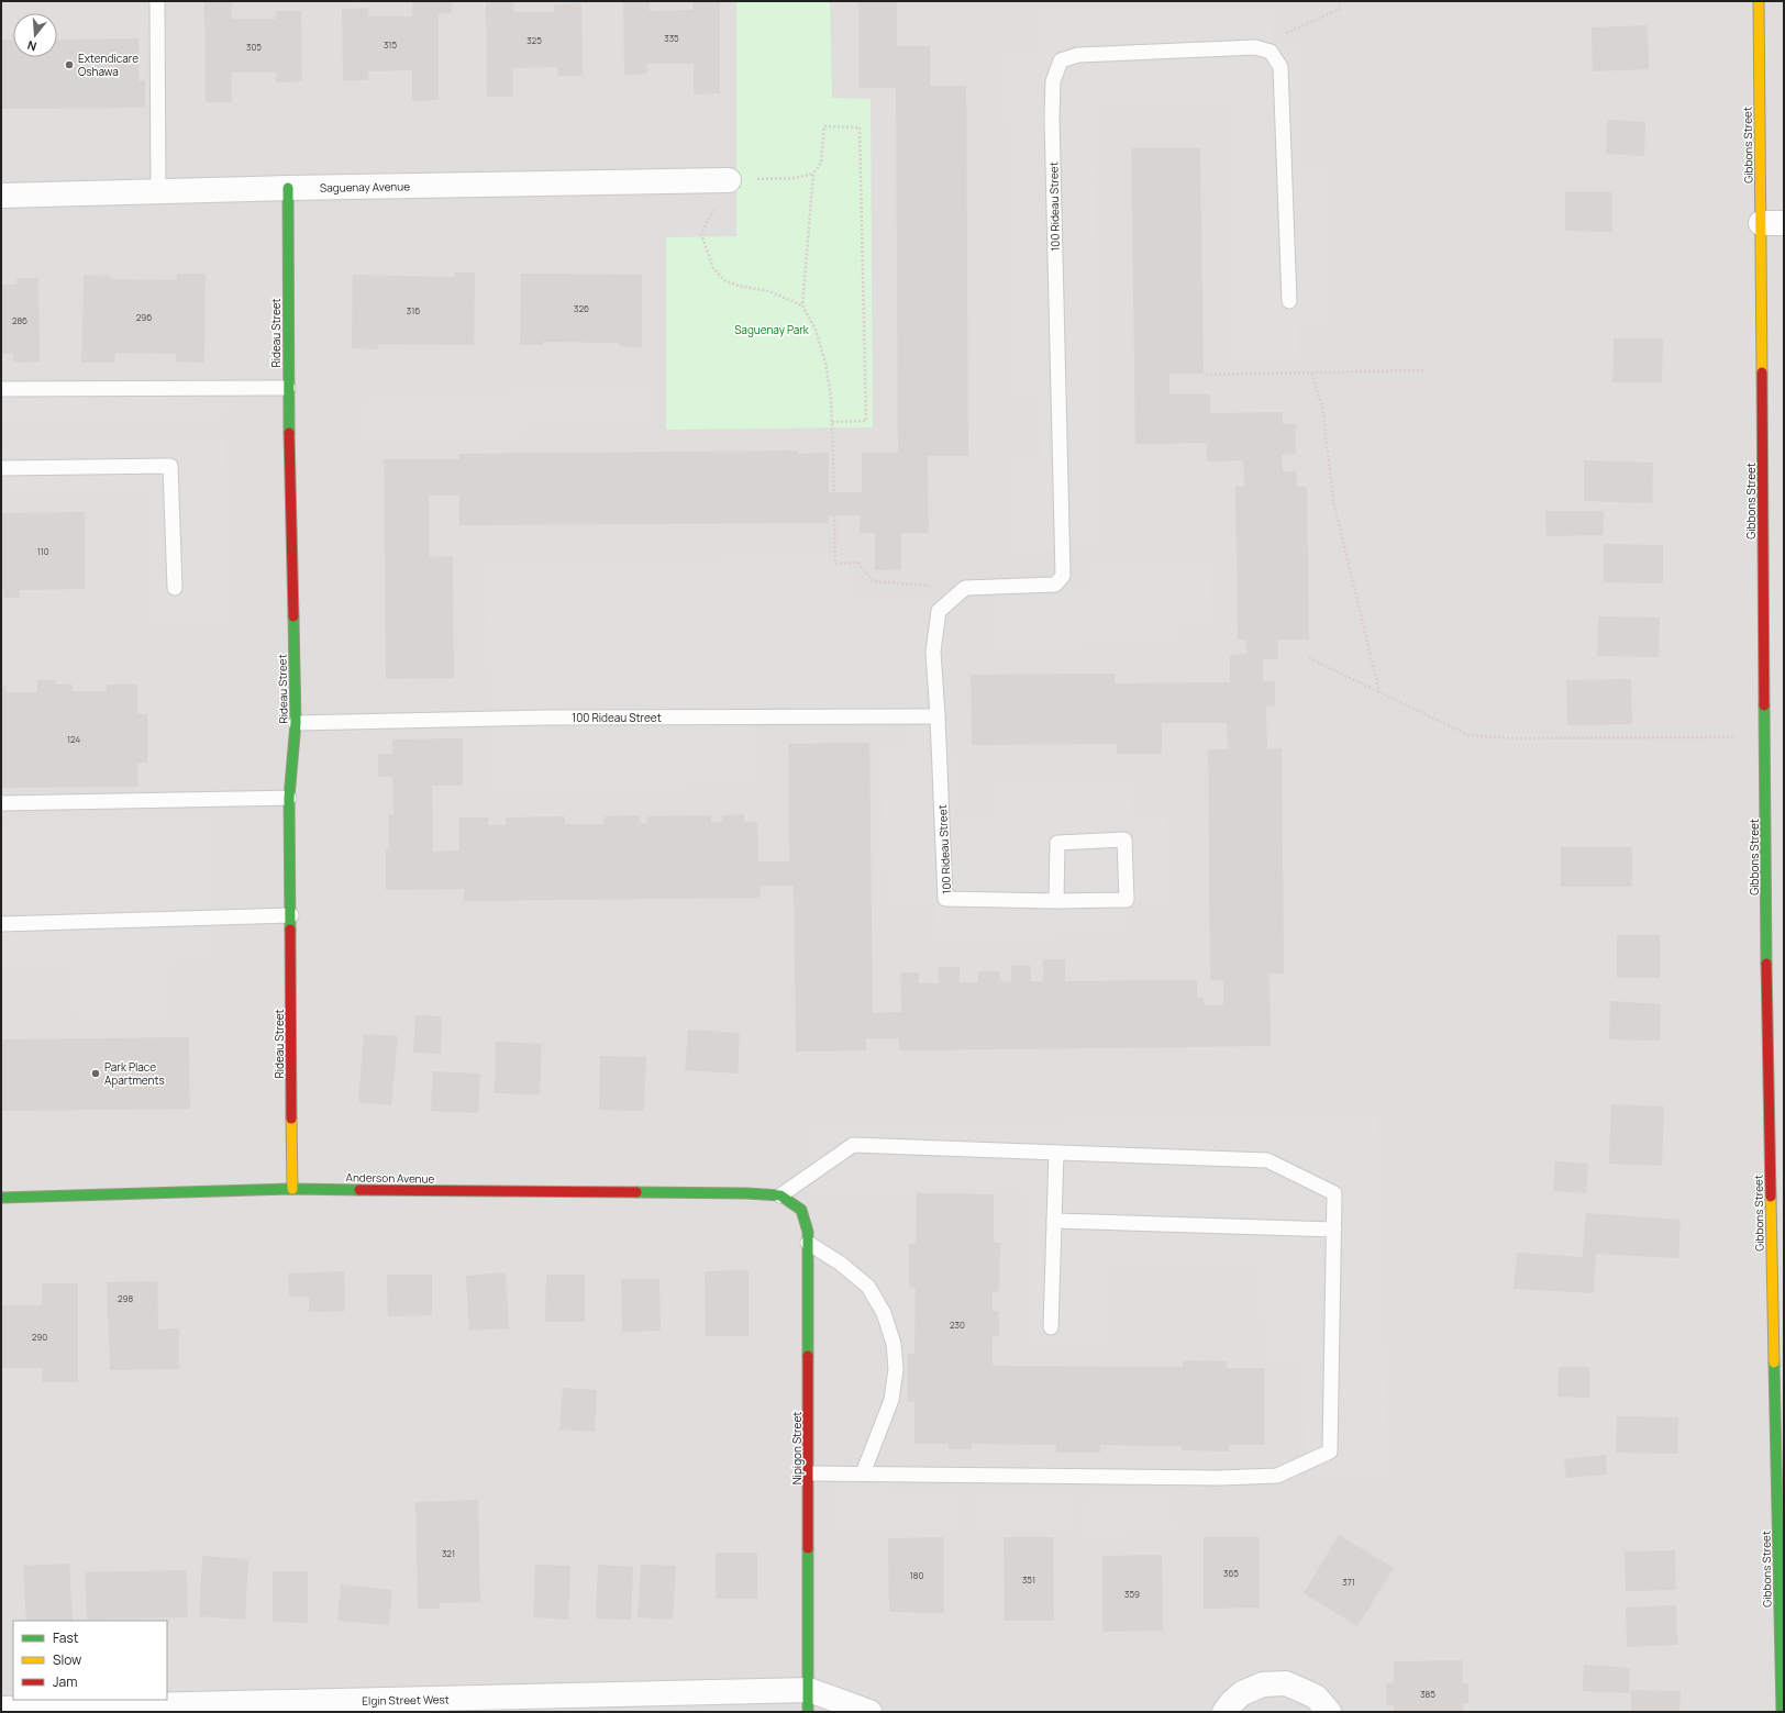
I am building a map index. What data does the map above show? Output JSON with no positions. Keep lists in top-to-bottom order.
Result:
{
  "streets": {
    "street": [
      "Gibbons Street",
      "Saguenay Avenue",
      "Rideau Street",
      "Anderson Avenue",
      "Nipigon Street",
      "Elgin Street West"
    ],
    "lane": ["100 Rideau Street"]
  },
  "crossings": [
    ["Saguenay Avenue", "Rideau Street"],
    ["100 Rideau Street", "Rideau Street"],
    ["Rideau Street", "Anderson Avenue"],
    ["Anderson Avenue", "Nipigon Street"],
    ["Nipigon Street", "Elgin Street West"]
  ],
  "parks": ["Saguenay Park"],
  "places": ["Extendicare Oshawa", "Park Place Apartments"],
  "house_numbers": [
    "335",
    "325",
    "315",
    "305",
    "326",
    "316",
    "296",
    "286",
    "110",
    "124",
    "298",
    "230",
    "290",
    "321",
    "365",
    "180",
    "351",
    "371",
    "359",
    "385"
  ],
  "legend": ["Fast", "Slow", "Jam"],
  "north": "bottom"
}
